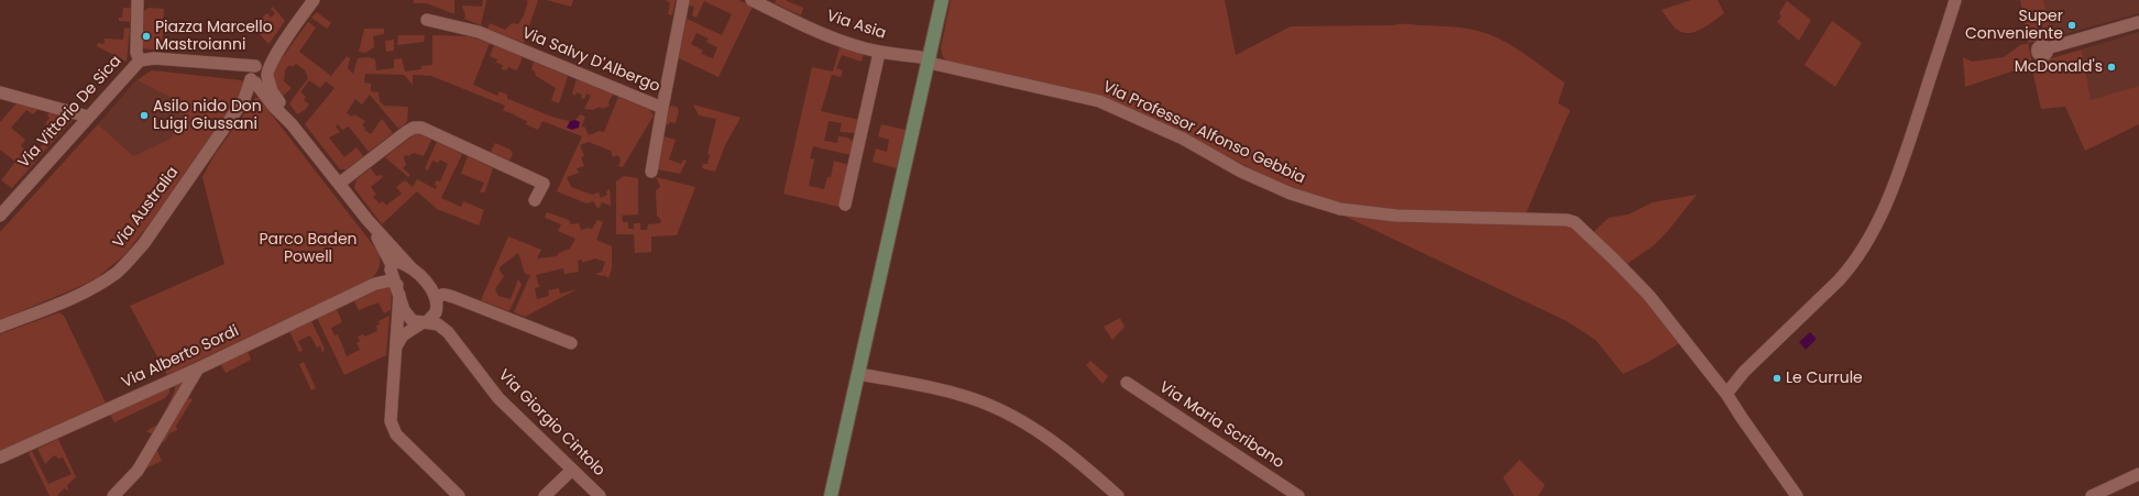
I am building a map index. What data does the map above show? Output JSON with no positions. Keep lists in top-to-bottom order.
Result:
{
  "streets": {
    "street": [
      "Via Asia",
      "Via Salvy D'Albergo",
      "Via Vittorio De Sica",
      "Via Professor Alfonso Gebbia",
      "Via Australia",
      "Via Alberto Sordi",
      "Via Giorgio Cintolo",
      "Via Maria Scribano"
    ]
  },
  "crossings": [
    ["Via Asia", "Via Professor Alfonso Gebbia"],
    ["Via Vittorio De Sica", "Via Australia"],
    ["Via Alberto Sordi", "Via Giorgio Cintolo"]
  ],
  "parks": ["Parco Baden Powell"],
  "places": [
    "Super Conveniente",
    "Piazza Marcello Mastroianni",
    "McDonald's",
    "Asilo nido Don Luigi Giussani",
    "Le Currule"
  ]
}
